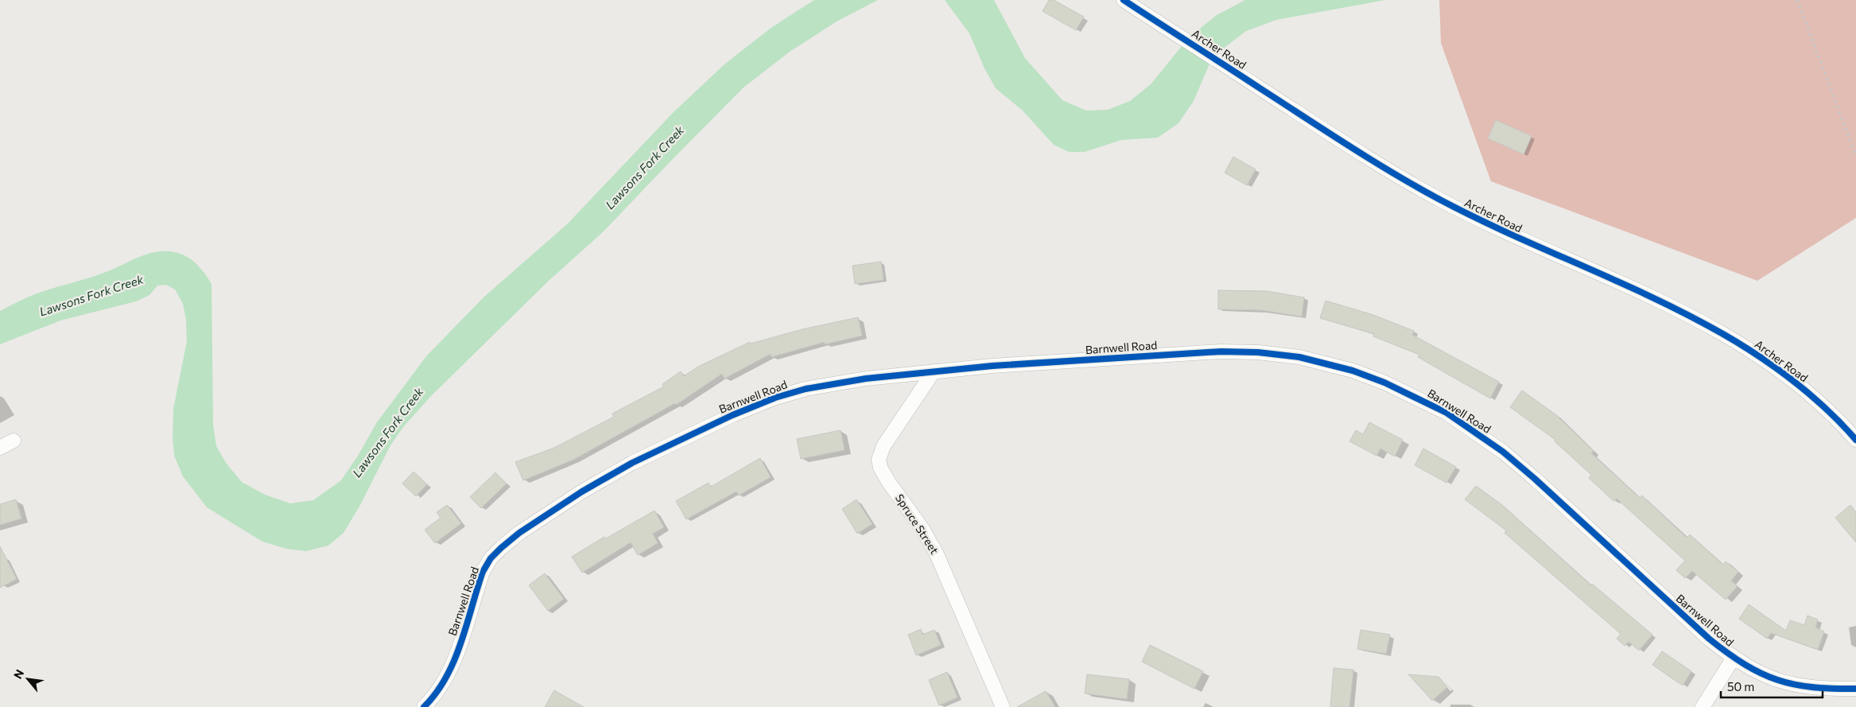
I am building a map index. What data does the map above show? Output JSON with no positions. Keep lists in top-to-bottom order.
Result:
{
  "streets": {
    "street": ["Archer Road", "Barnwell Road", "Spruce Street"]
  },
  "crossings": [
    ["Barnwell Road", "Spruce Street"]
  ],
  "water": ["Lawsons Fork Creek"],
  "scale_bar": "50 m",
  "north": "top left"
}
